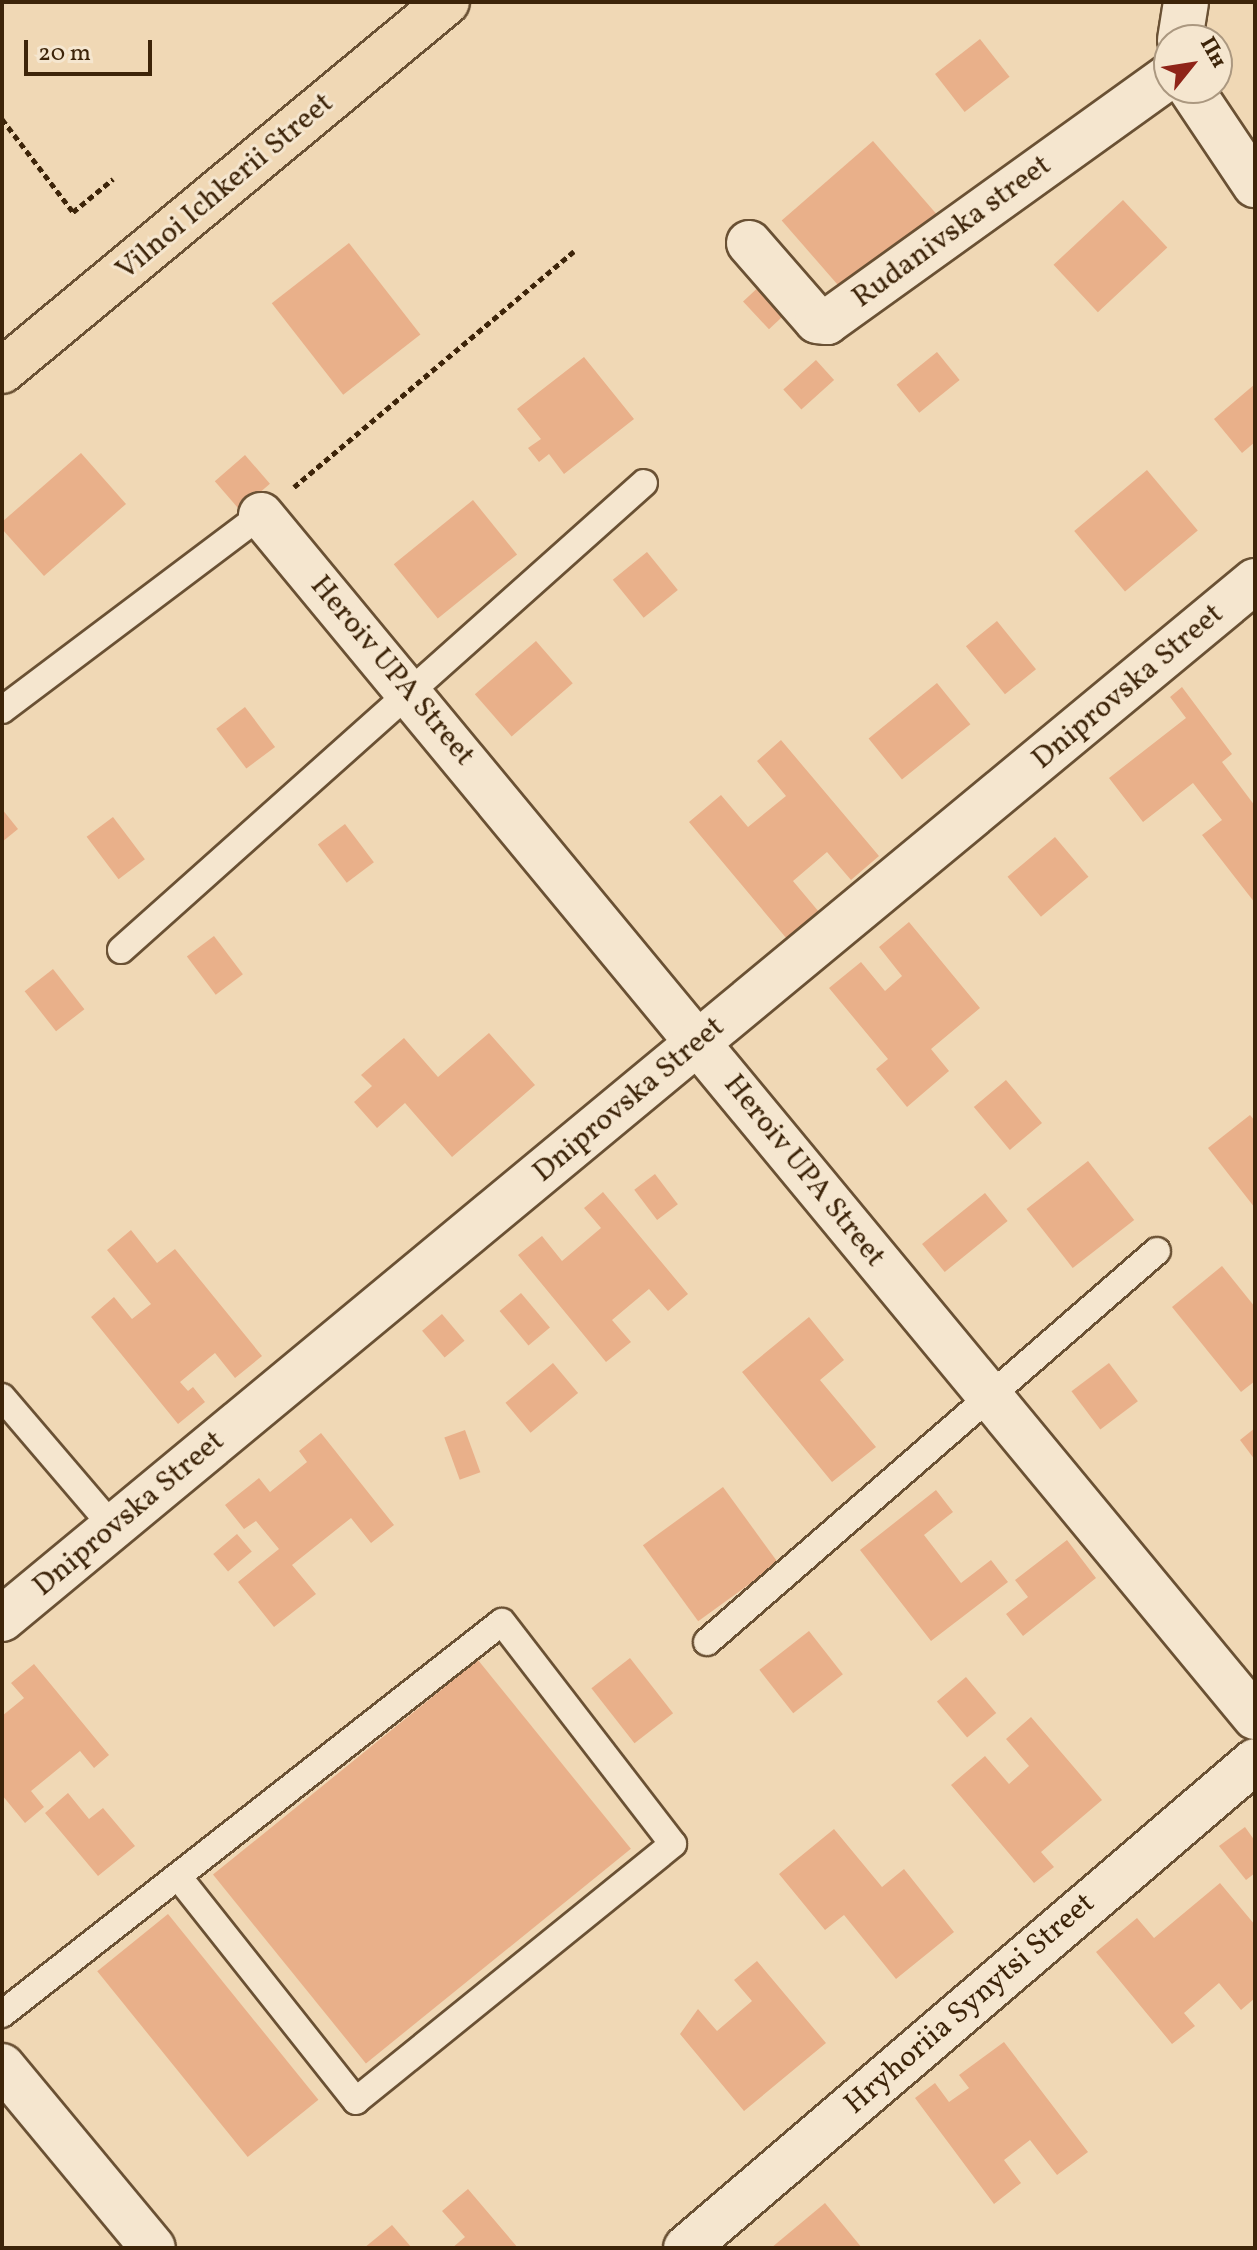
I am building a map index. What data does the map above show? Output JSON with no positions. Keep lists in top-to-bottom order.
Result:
{
  "streets": {
    "main road": ["Vilnoi Ichkerii Street"],
    "street": [
      "Rudanivska street",
      "Heroiv UPA Street",
      "Dniprovska Street",
      "Hryhoriia Synytsi Street"
    ]
  },
  "crossings": [
    ["Heroiv UPA Street", "Dniprovska Street"]
  ],
  "scale_bar": "20 m",
  "north": "top right"
}
